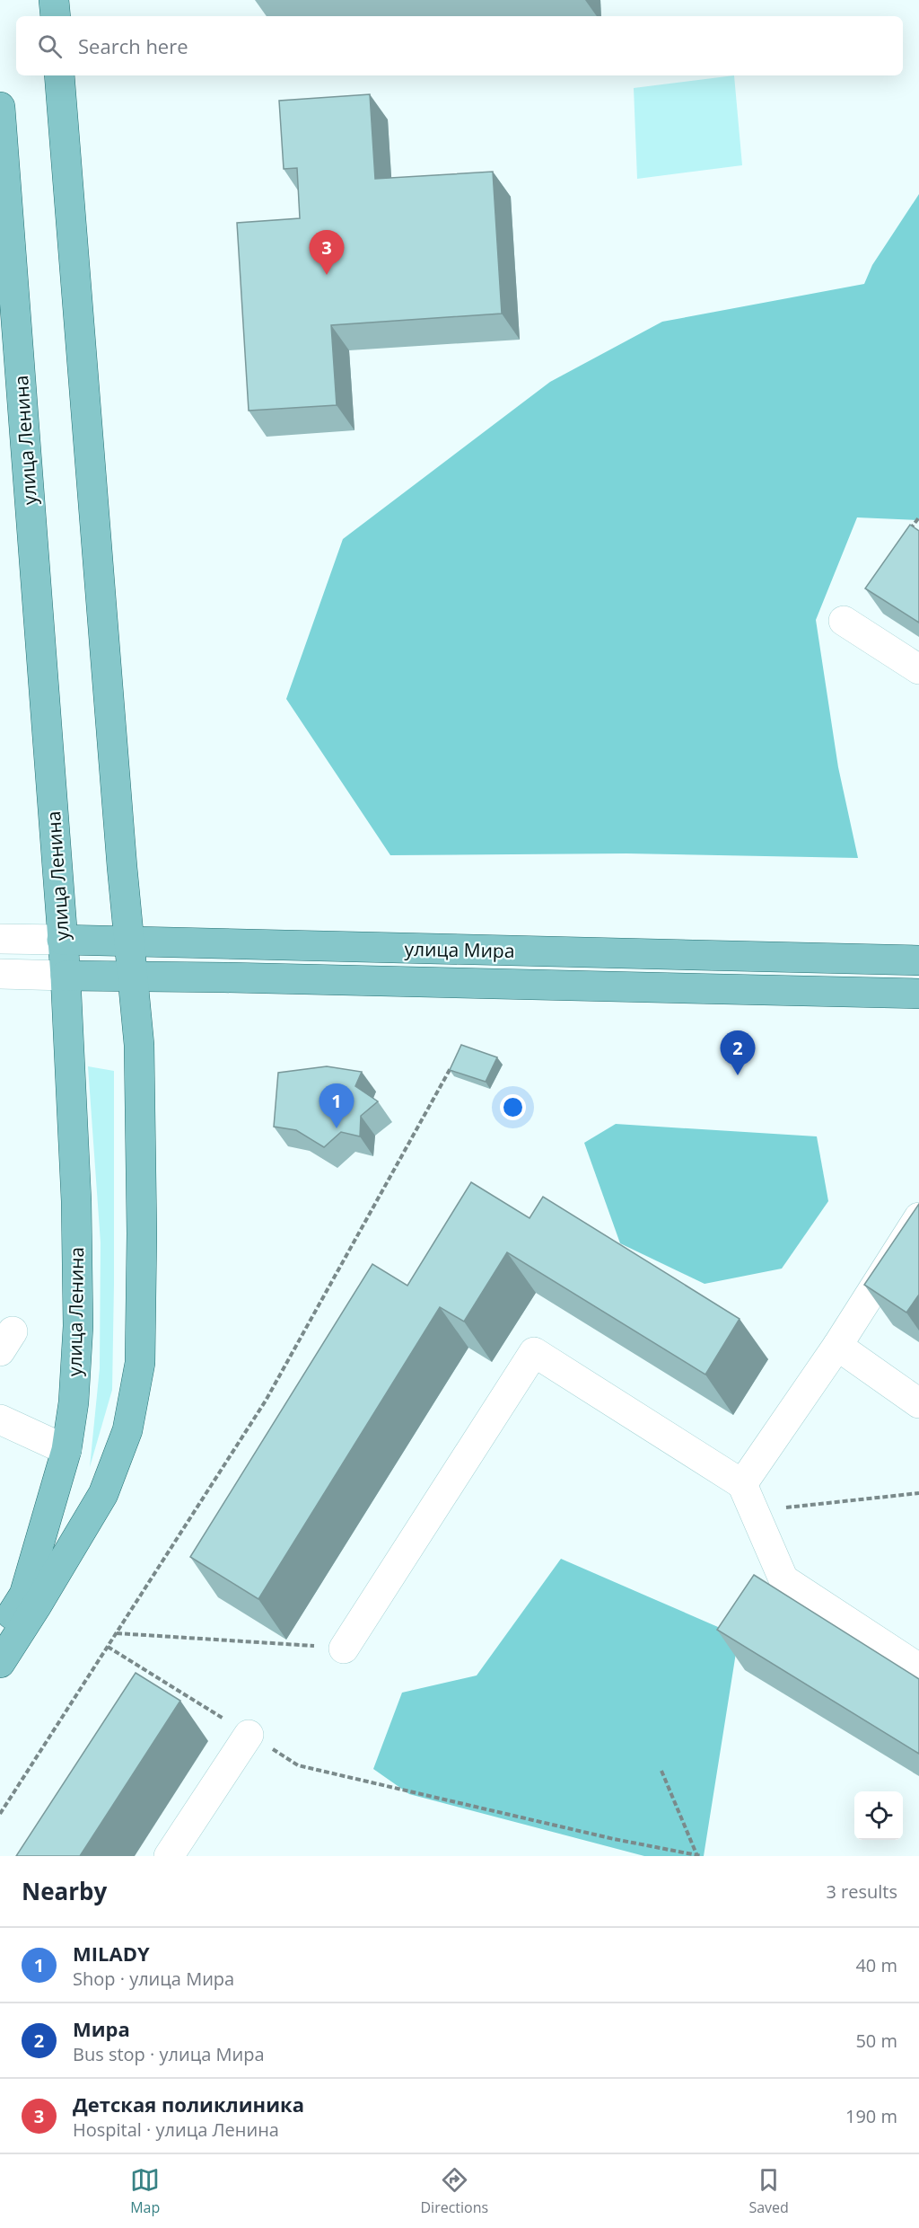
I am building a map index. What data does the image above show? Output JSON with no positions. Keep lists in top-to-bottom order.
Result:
{
  "streets": {
    "main road": ["улица Ленина", "улица Мира"]
  },
  "crossings": [
    ["улица Ленина", "улица Мира"]
  ],
  "page": {
    "search": "Search here",
    "pins": ["3", "2", "1"],
    "heading": ["Nearby", "3 results"],
    "list": [
      {
        "mark": "1",
        "name": "МILADY",
        "note": "Shop · улица Мира",
        "value": "40 m"
      },
      {
        "mark": "2",
        "name": "Мира",
        "note": "Bus stop · улица Мира",
        "value": "50 m"
      },
      {
        "mark": "3",
        "name": "Детская поликлиника",
        "note": "Hospital · улица Ленина",
        "value": "190 m"
      }
    ],
    "nav": ["Map", "Directions", "Saved"]
  }
}
